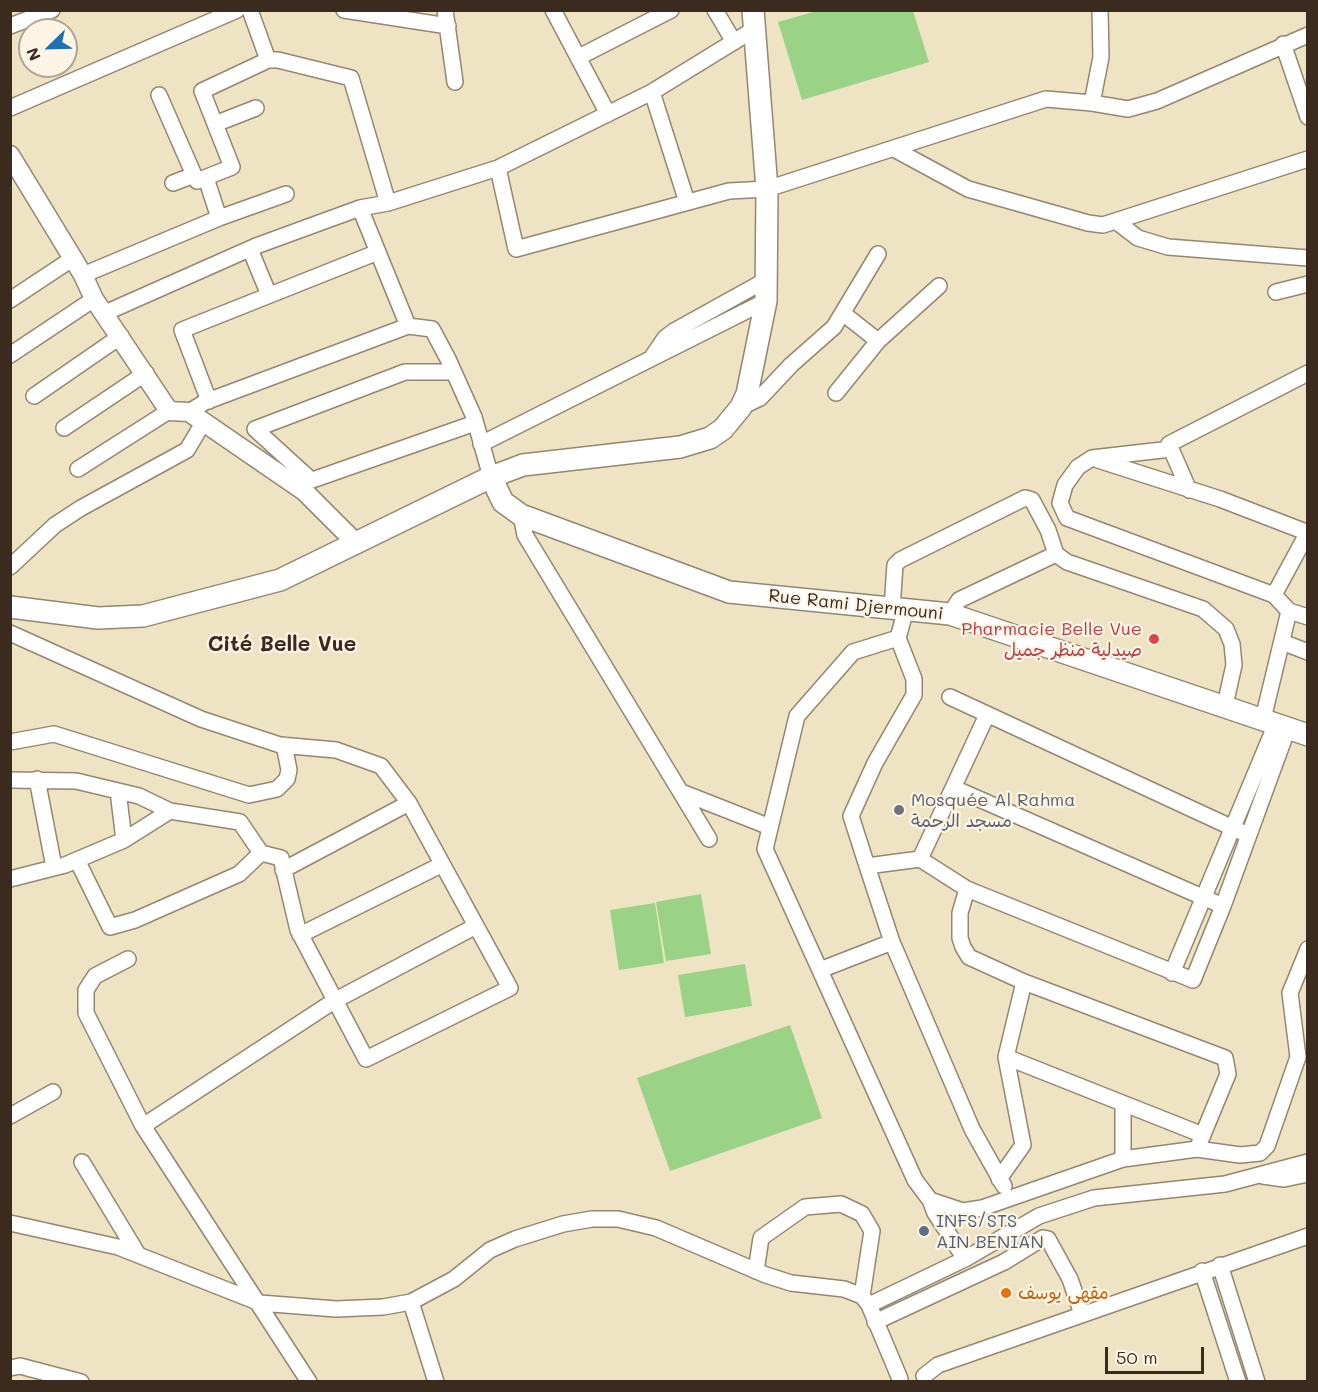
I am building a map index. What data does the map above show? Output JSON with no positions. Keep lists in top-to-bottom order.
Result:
{
  "streets": {
    "main road": ["Rue Rami Djermouni"]
  },
  "districts": ["Cité Belle Vue"],
  "places": [
    "Pharmacie Belle Vue صيدلية منظر جميل",
    "Mosquée Al Rahma مسجد الرحمة",
    "INFS/STS AIN BENIAN",
    "مقهى يوسف"
  ],
  "scale_bar": "50 m",
  "north": "bottom left"
}
